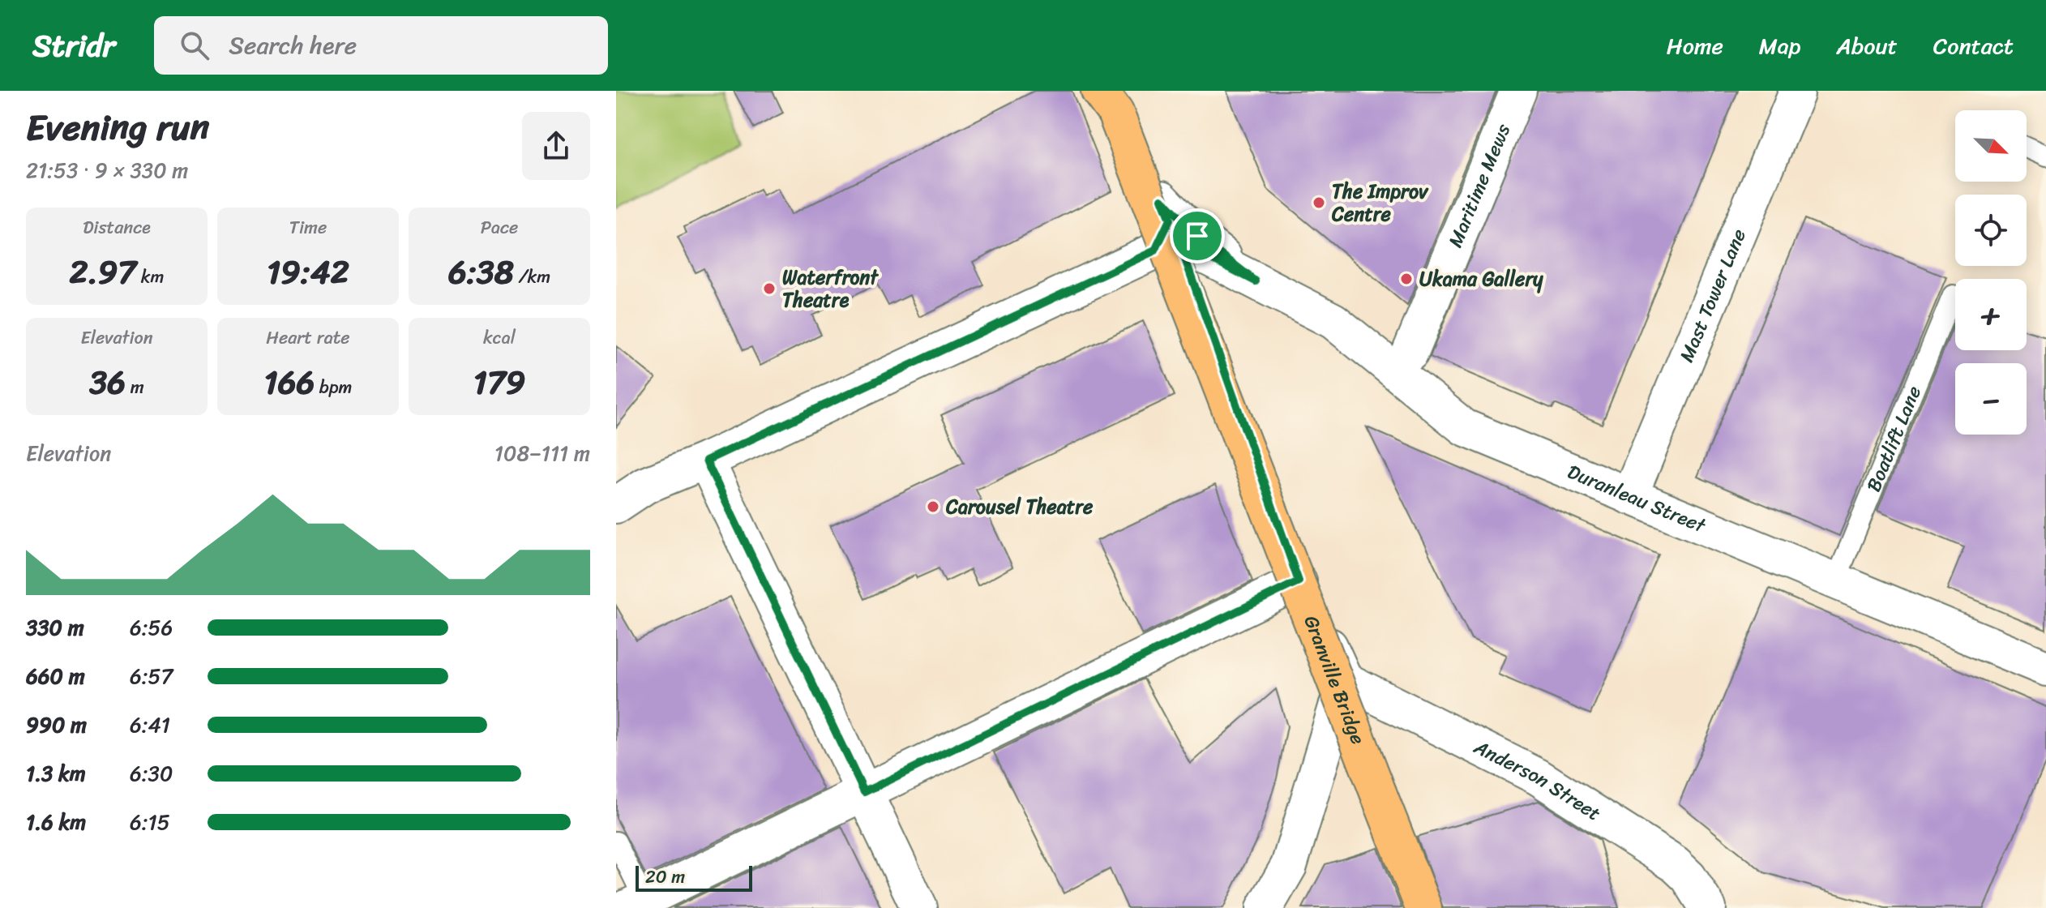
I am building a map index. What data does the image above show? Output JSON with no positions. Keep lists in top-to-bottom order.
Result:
{
  "streets": {
    "highway": ["Granville Bridge"],
    "street": [
      "Maritime Mews",
      "Mast Tower Lane",
      "Duranleau Street",
      "Anderson Street"
    ],
    "lane": ["Boatlift Lane"]
  },
  "crossings": [
    ["Mast Tower Lane", "Duranleau Street"],
    ["Boatlift Lane", "Duranleau Street"]
  ],
  "places": [
    "The Improv Centre",
    "Ukama Gallery",
    "Waterfront Theatre",
    "Carousel Theatre"
  ],
  "scale_bar": "20 m",
  "north": "bottom right",
  "page": {
    "header": "Stridr",
    "search": "Search here",
    "nav": [
      "Home",
      "Map",
      "About",
      "Contact"
    ],
    "heading": ["Evening run", "21:53 · 9 × 330 m"],
    "map_buttons": ["+", "−"],
    "stats": [
      ["Distance", "2.97 km"],
      ["Time", "19:42"],
      ["Pace", "6:38 /km"],
      ["Elevation", "36 m"],
      ["Heart rate", "166 bpm"],
      ["kcal", "179"]
    ],
    "chart": ["Elevation", "108–111 m"],
    "list": [
      {
        "name": "330 m",
        "note": "6:56"
      },
      {
        "name": "660 m",
        "note": "6:57"
      },
      {
        "name": "990 m",
        "note": "6:41"
      },
      {
        "name": "1.3 km",
        "note": "6:30"
      },
      {
        "name": "1.6 km",
        "note": "6:15"
      }
    ],
    "scale": "20 m"
  }
}
